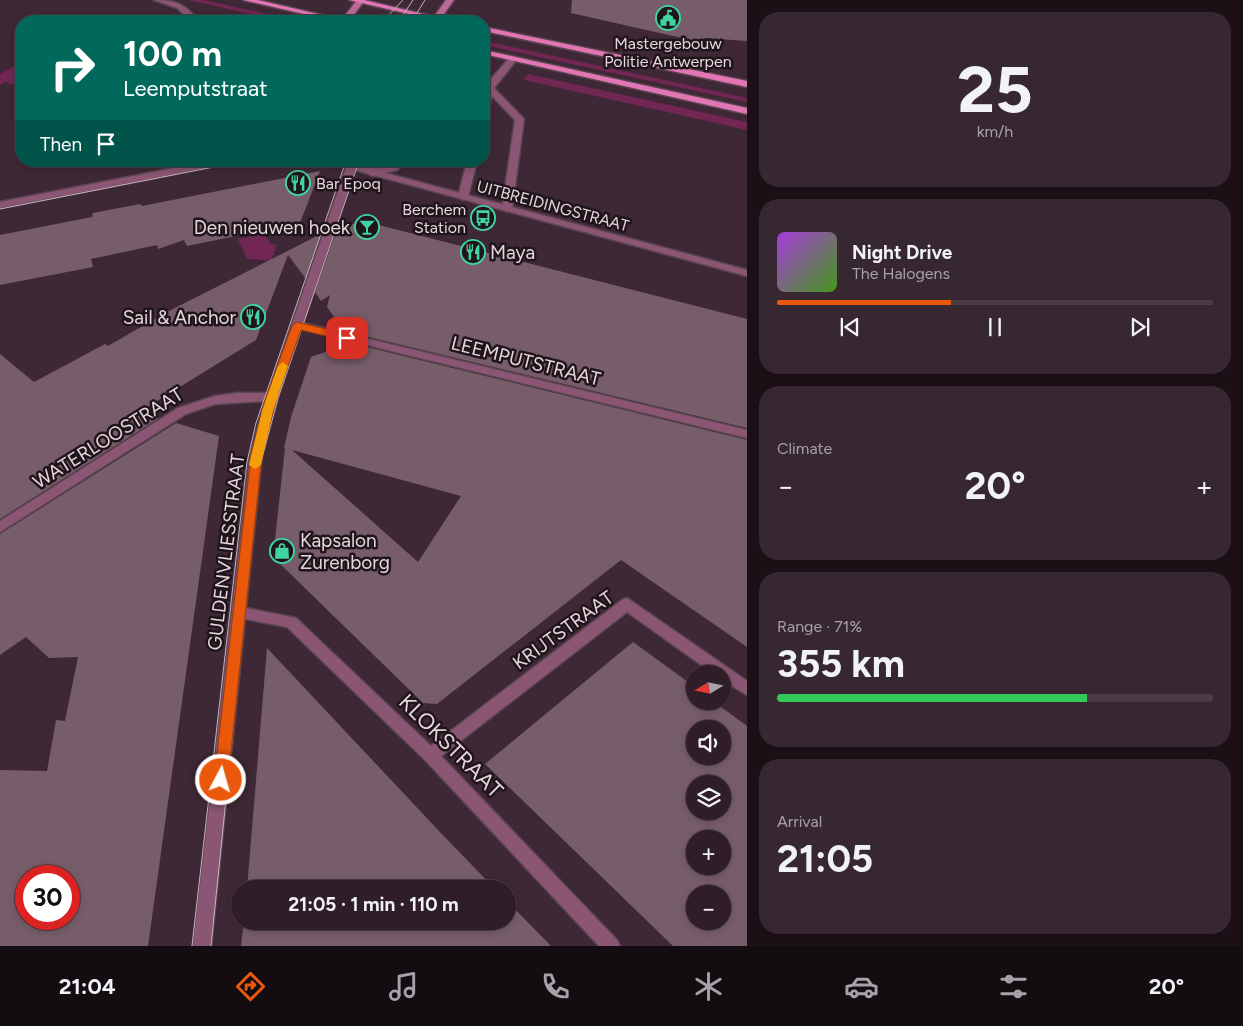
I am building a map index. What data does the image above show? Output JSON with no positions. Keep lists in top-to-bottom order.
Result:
{
  "streets": {
    "street": [
      "UITBREIDINGSTRAAT",
      "LEEMPUTSTRAAT",
      "WATERLOOSTRAAT",
      "GULDENVLIESSTRAAT",
      "KRIJTSTRAAT",
      "KLOKSTRAAT"
    ]
  },
  "crossings": [
    ["UITBREIDINGSTRAAT", "GULDENVLIESSTRAAT"],
    ["LEEMPUTSTRAAT", "GULDENVLIESSTRAAT"],
    ["WATERLOOSTRAAT", "GULDENVLIESSTRAAT"],
    ["GULDENVLIESSTRAAT", "KLOKSTRAAT"],
    ["KRIJTSTRAAT", "KLOKSTRAAT"]
  ],
  "places": {
    "public building": ["Mastergebouw Politie Antwerpen"],
    "restaurant": ["Bar Epoq", "Maya", "Sail & Anchor"],
    "bus stop": ["Berchem Station"],
    "bar": ["Den nieuwen hoek"],
    "shop": ["Kapsalon Zurenborg"]
  },
  "north": "left",
  "page": {
    "tile": [
      ["25", "km/h"],
      "Climate",
      ["Range · 71%", "355 km"],
      ["Arrival", "21:05"]
    ],
    "turn": ["100 m", "Leemputstraat"],
    "then": "Then",
    "song": ["Night Drive", "The Halogens"],
    "heat": ["−", "20°", "+"],
    "map_buttons": ["+", "−"],
    "limit": "30",
    "trip": "21:05 · 1 min · 110 m",
    "tabs": ["21:04", "20°"]
  }
}
